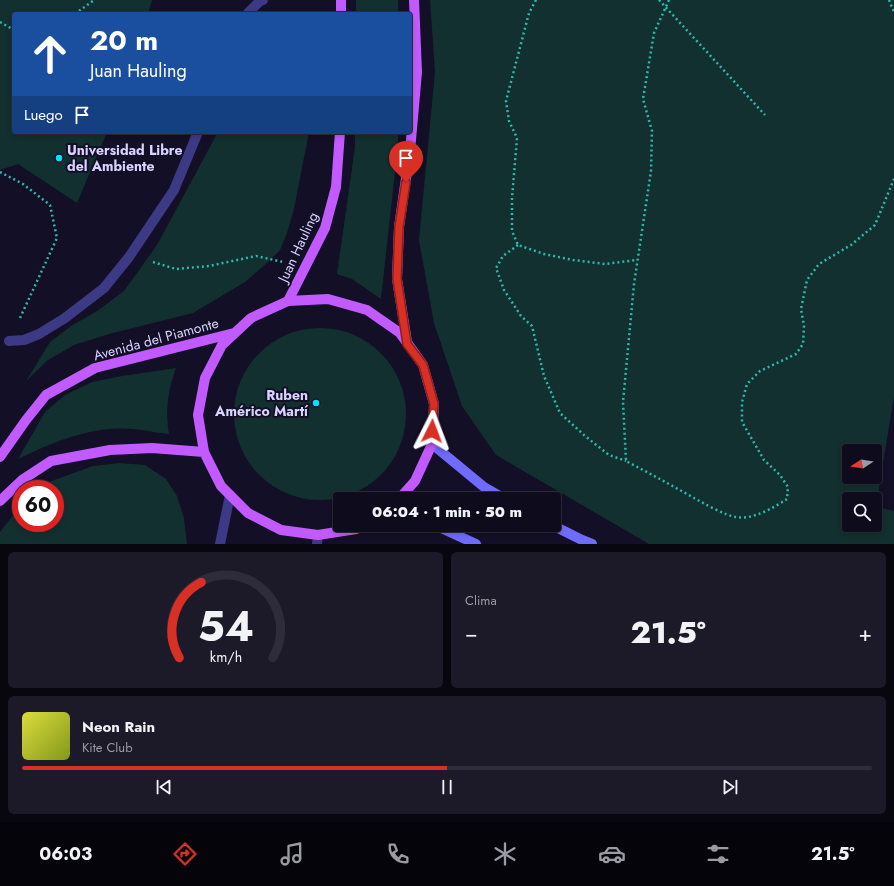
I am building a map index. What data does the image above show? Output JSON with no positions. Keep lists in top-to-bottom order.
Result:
{
  "streets": {
    "main road": ["Juan Hauling", "Avenida del Piamonte"]
  },
  "places": ["Universidad Libre del Ambiente", "Ruben Américo Martí"],
  "north": "left",
  "page": {
    "turn": ["20 m", "Juan Hauling"],
    "then": "Luego",
    "limit": "60",
    "trip": "06:04 · 1 min · 50 m",
    "tile": "Clima",
    "heat": ["−", "21.5°", "+"],
    "song": ["Neon Rain", "Kite Club"],
    "tabs": ["06:03", "21.5°"],
    "gauge": ["54", "km/h"]
  }
}
